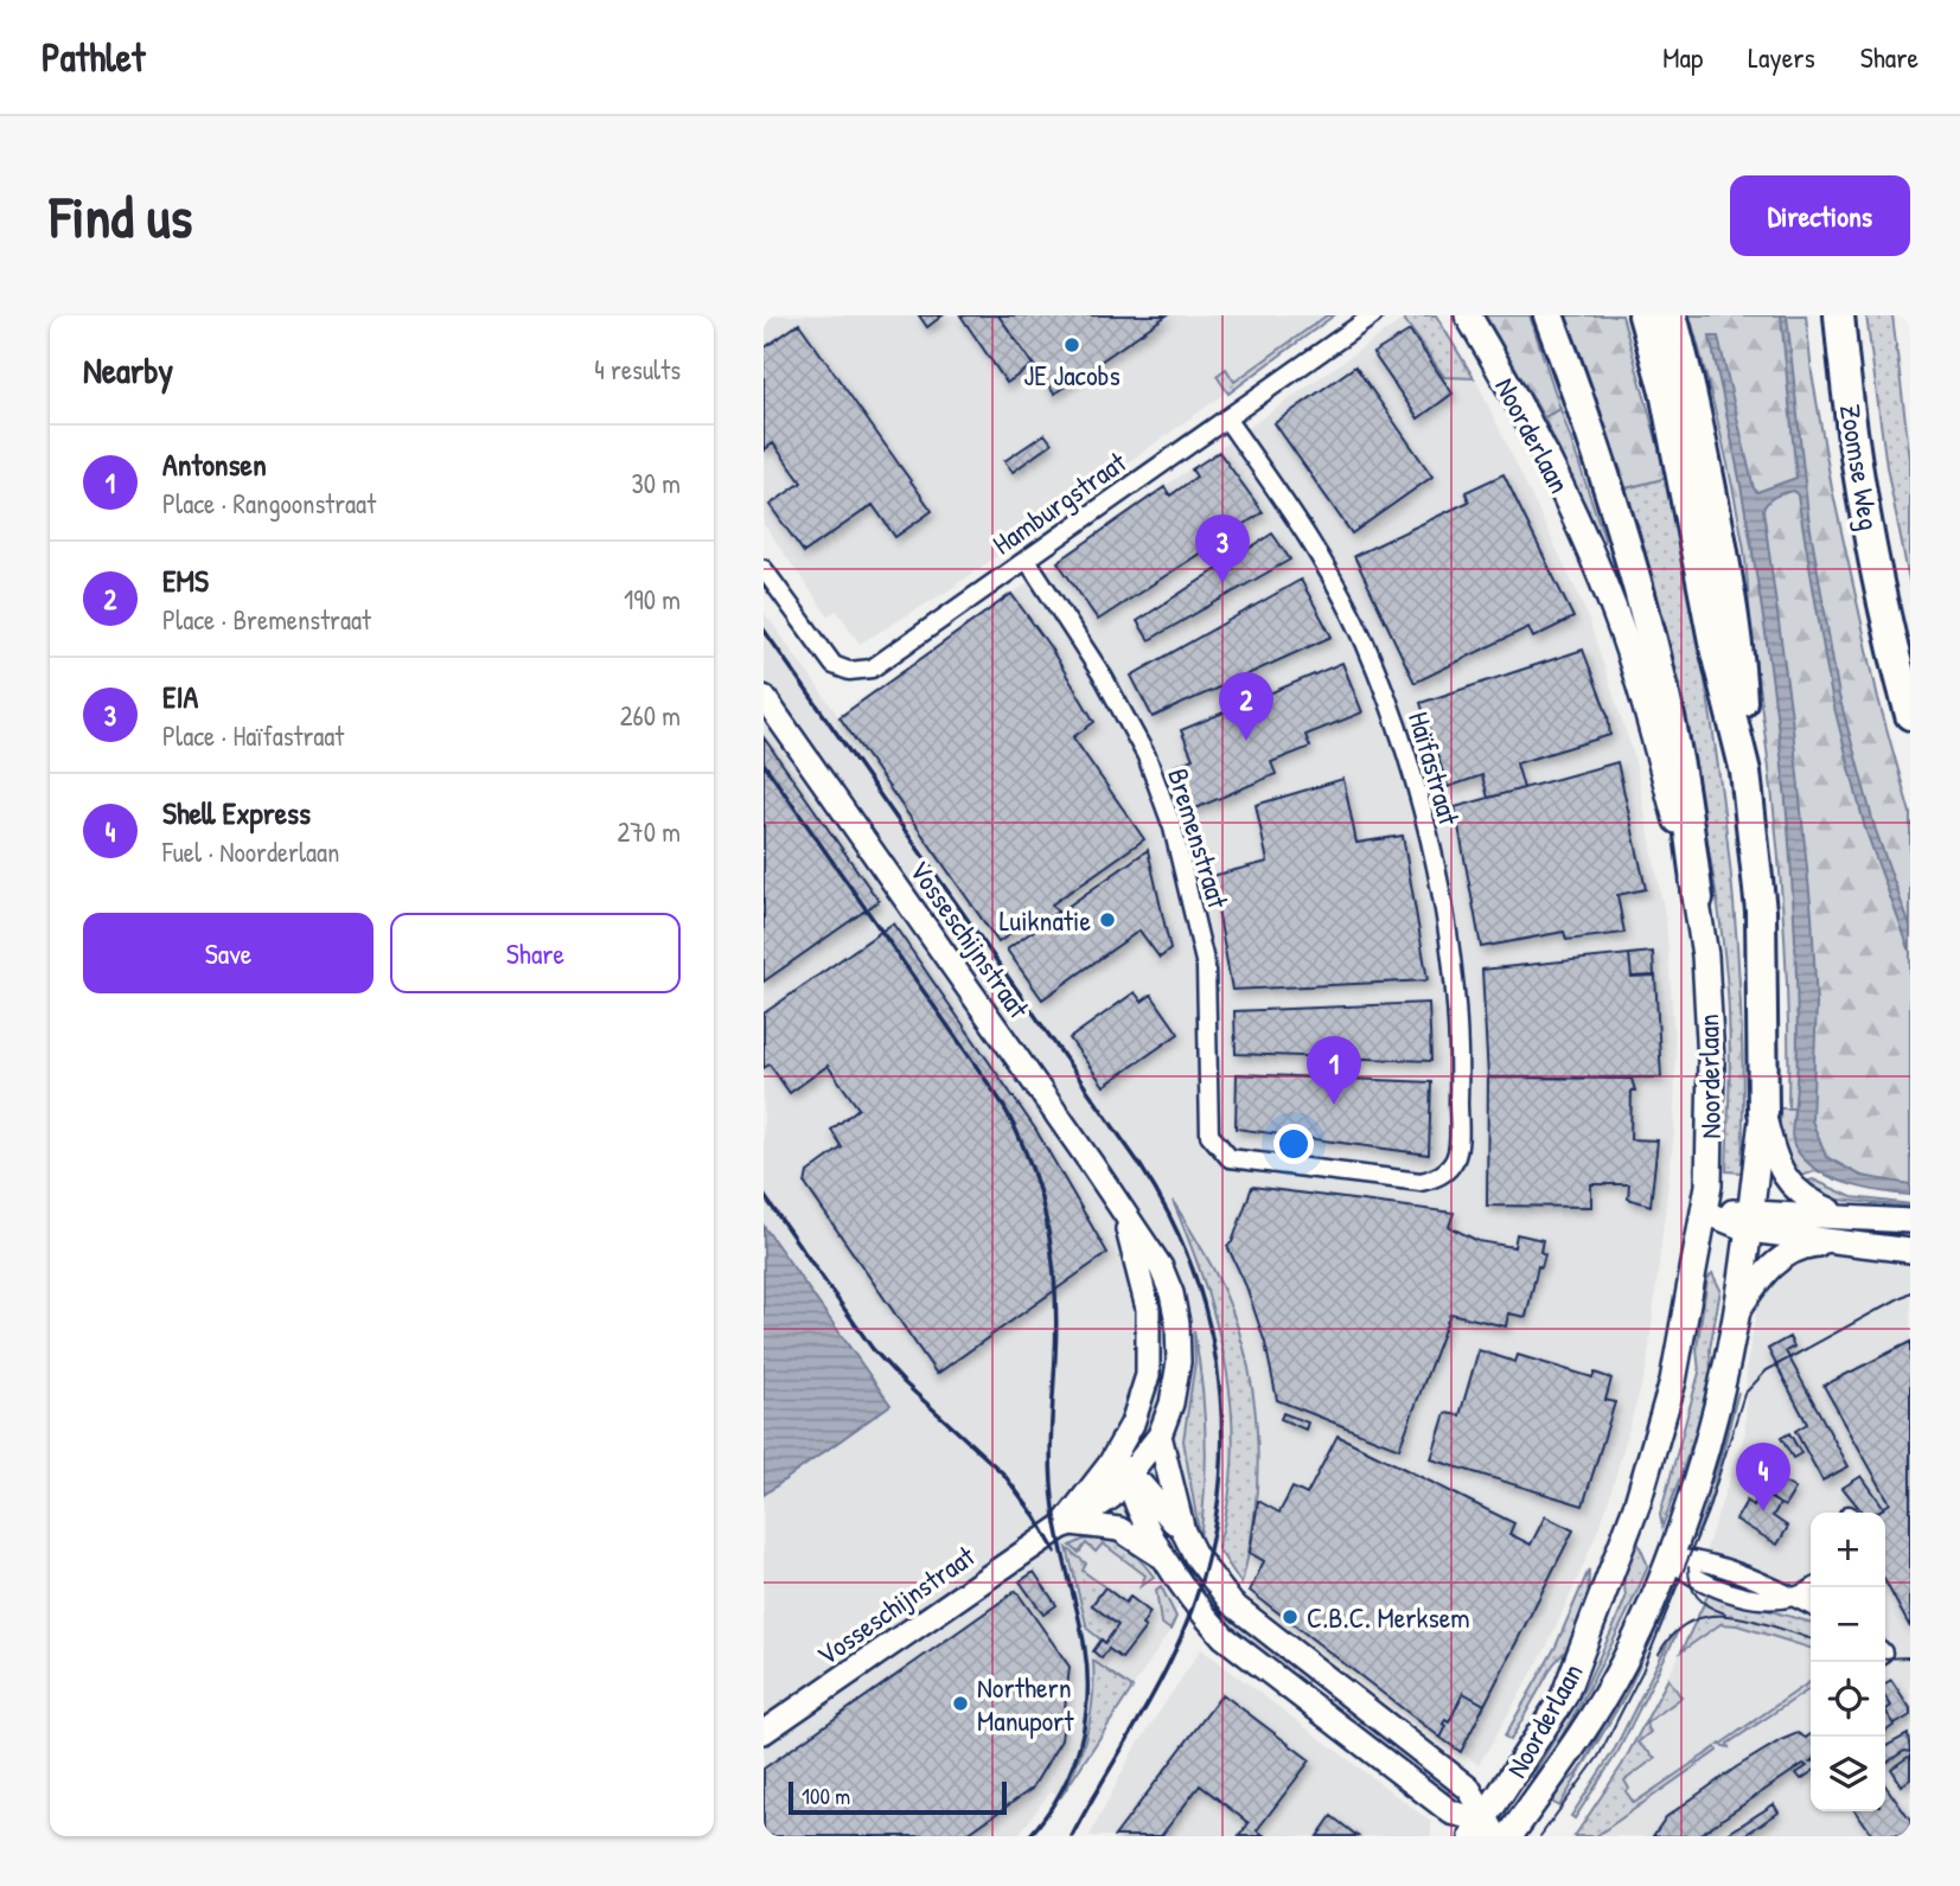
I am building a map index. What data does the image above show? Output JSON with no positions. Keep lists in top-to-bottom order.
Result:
{
  "streets": {
    "highway": ["Noorderlaan", "Zoomse Weg"],
    "street": [
      "Hamburgstraat",
      "Haïfastraat",
      "Bremenstraat",
      "Vosseschijnstraat"
    ]
  },
  "crossings": [
    ["Hamburgstraat", "Haïfastraat"],
    ["Hamburgstraat", "Bremenstraat"],
    ["Haïfastraat", "Bremenstraat"]
  ],
  "places": [
    "JE Jacobs",
    "Luiknatie",
    "C.B.C. Merksem",
    "Northern Manuport"
  ],
  "scale_bar": "100 m",
  "page": {
    "header": "Pathlet",
    "nav": ["Map", "Layers", "Share"],
    "buttons": [
      "Directions",
      ["Save", "Share"]
    ],
    "title": "Find us",
    "heading": ["Nearby", "4 results"],
    "list": [
      {
        "mark": "1",
        "name": "Antonsen",
        "note": "Place · Rangoonstraat",
        "value": "30 m"
      },
      {
        "mark": "2",
        "name": "EMS",
        "note": "Place · Bremenstraat",
        "value": "190 m"
      },
      {
        "mark": "3",
        "name": "EIA",
        "note": "Place · Haïfastraat",
        "value": "260 m"
      },
      {
        "mark": "4",
        "name": "Shell Express",
        "note": "Fuel · Noorderlaan",
        "value": "270 m"
      }
    ],
    "pins": [
      "3",
      "2",
      "1",
      "4"
    ],
    "map_buttons": ["+", "−"],
    "scale": "100 m"
  }
}
